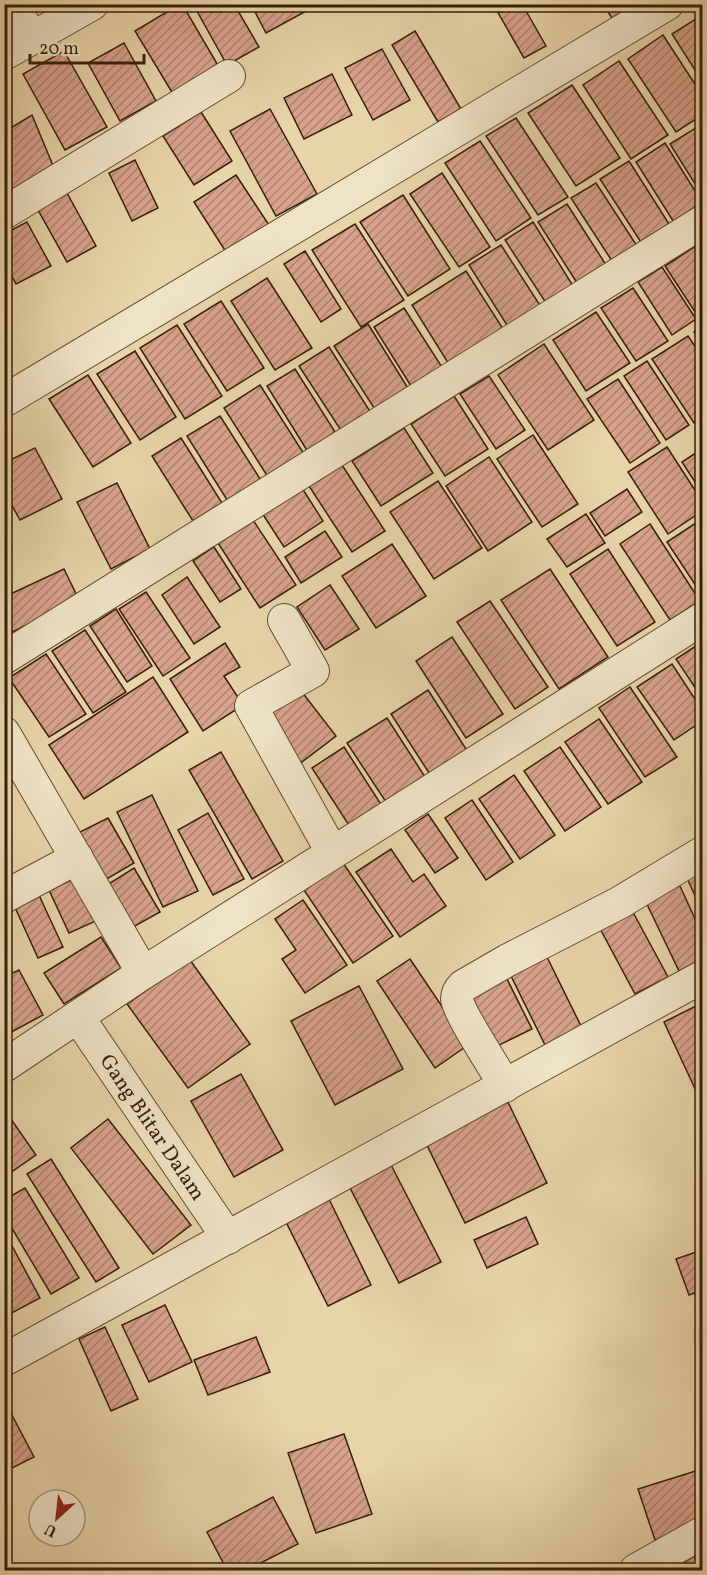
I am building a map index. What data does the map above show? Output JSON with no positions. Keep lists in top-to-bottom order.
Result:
{
  "streets": {
    "street": ["Gang Blitar Dalam"]
  },
  "scale_bar": "20 m",
  "north": "bottom left"
}
